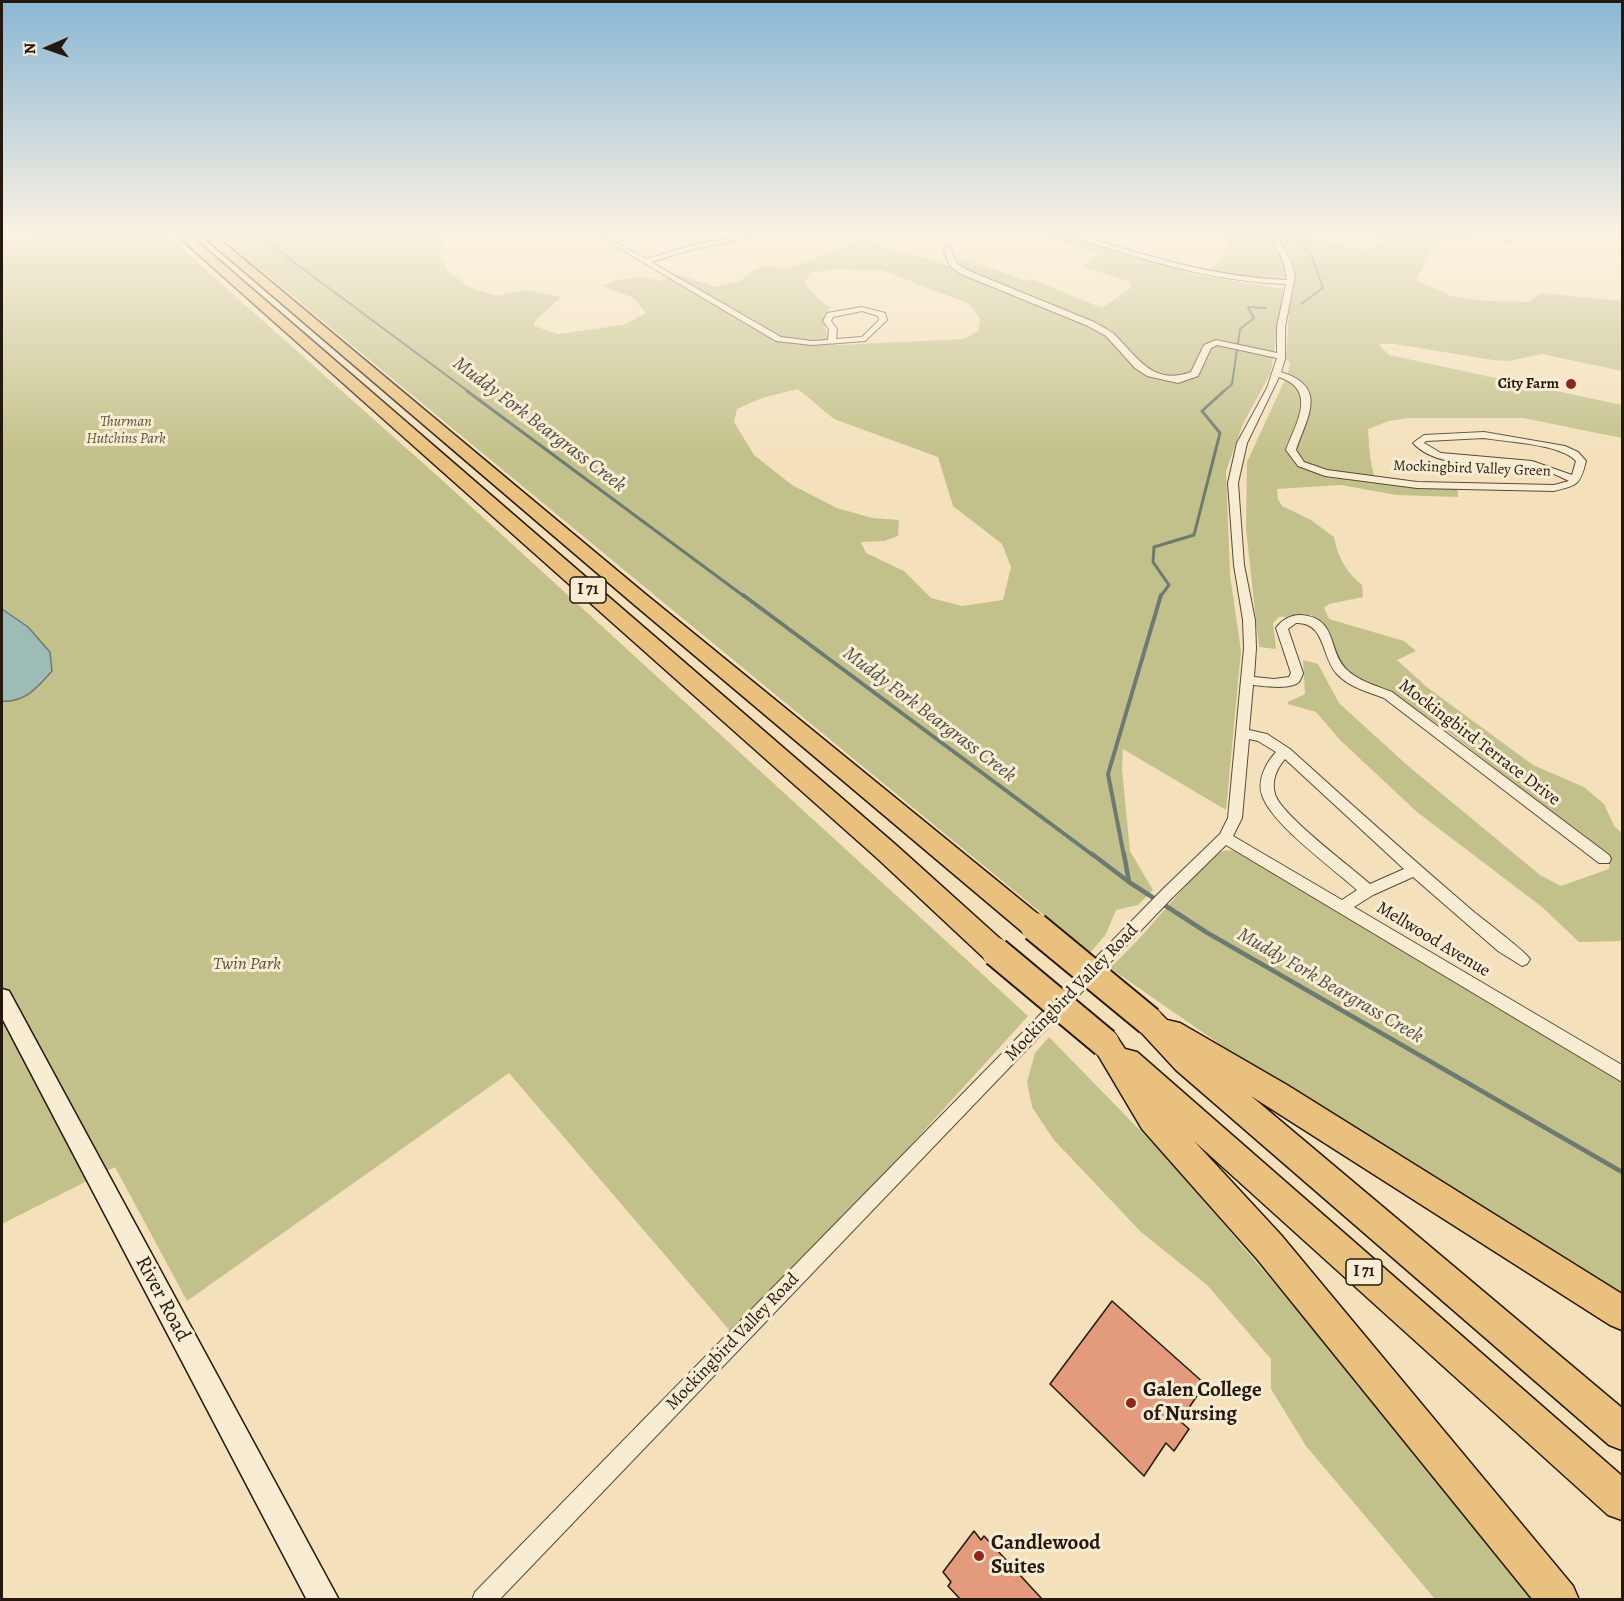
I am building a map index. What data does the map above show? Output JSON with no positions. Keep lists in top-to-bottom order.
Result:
{
  "streets": {
    "highway": ["I 71"],
    "street": [
      "Mockingbird Valley Green",
      "Mockingbird Terrace Drive",
      "Mellwood Avenue",
      "Mockingbird Valley Road",
      "River Road"
    ]
  },
  "crossings": [
    ["Mockingbird Valley Green", "Mockingbird Valley Road"],
    ["Mockingbird Terrace Drive", "Mockingbird Valley Road"],
    ["Mellwood Avenue", "Mockingbird Valley Road"]
  ],
  "water": ["Muddy Fork Beargrass Creek"],
  "parks": ["Thurman Hutchins Park", "Twin Park"],
  "places": ["City Farm", "Galen College of Nursing", "Candlewood Suites"],
  "north": "left"
}
